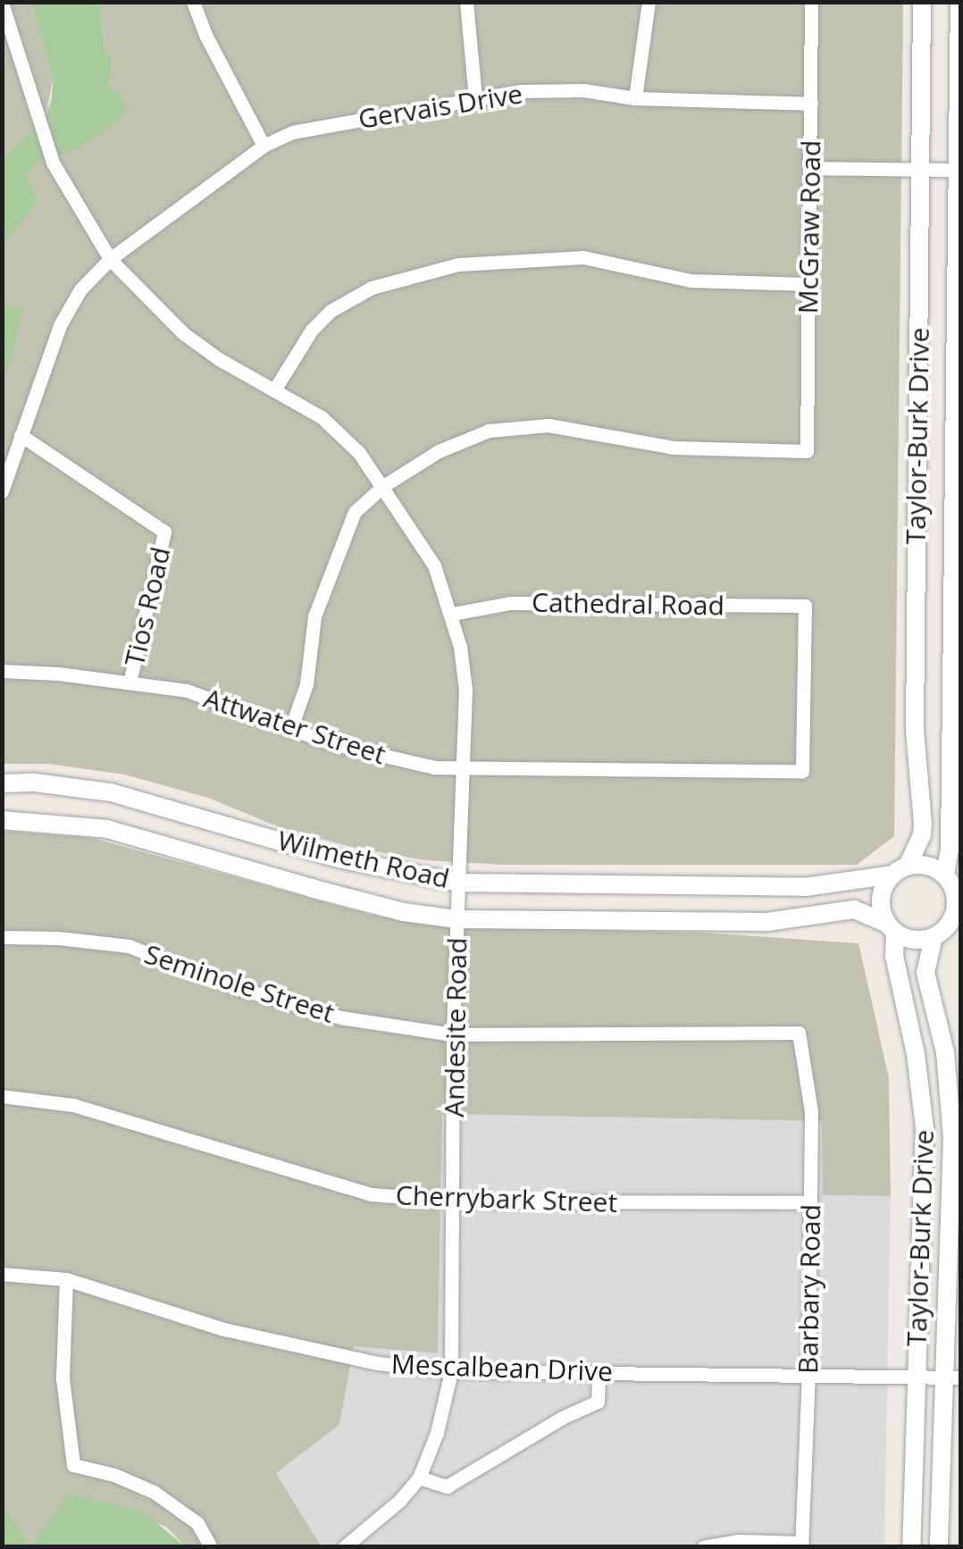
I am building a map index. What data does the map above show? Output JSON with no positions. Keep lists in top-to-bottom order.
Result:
{
  "streets": {
    "street": [
      "Gervais Drive",
      "McGraw Road",
      "Taylor-Burk Drive",
      "Cathedral Road",
      "Tios Road",
      "Attwater Street",
      "Wilmeth Road",
      "Seminole Street",
      "Andesite Road",
      "Cherrybark Street",
      "Barbary Road",
      "Mescalbean Drive"
    ]
  },
  "crossings": [
    ["Gervais Drive", "McGraw Road"],
    ["Gervais Drive", "Tios Road"],
    ["Gervais Drive", "Andesite Road"],
    ["McGraw Road", "Andesite Road"],
    ["Taylor-Burk Drive", "Wilmeth Road"],
    ["Taylor-Burk Drive", "Mescalbean Drive"],
    ["Cathedral Road", "Attwater Street"],
    ["Cathedral Road", "Andesite Road"],
    ["Tios Road", "Attwater Street"],
    ["Attwater Street", "Andesite Road"],
    ["Wilmeth Road", "Andesite Road"],
    ["Seminole Street", "Andesite Road"],
    ["Seminole Street", "Barbary Road"],
    ["Andesite Road", "Cherrybark Street"],
    ["Andesite Road", "Mescalbean Drive"],
    ["Cherrybark Street", "Barbary Road"],
    ["Barbary Road", "Mescalbean Drive"]
  ]
}
